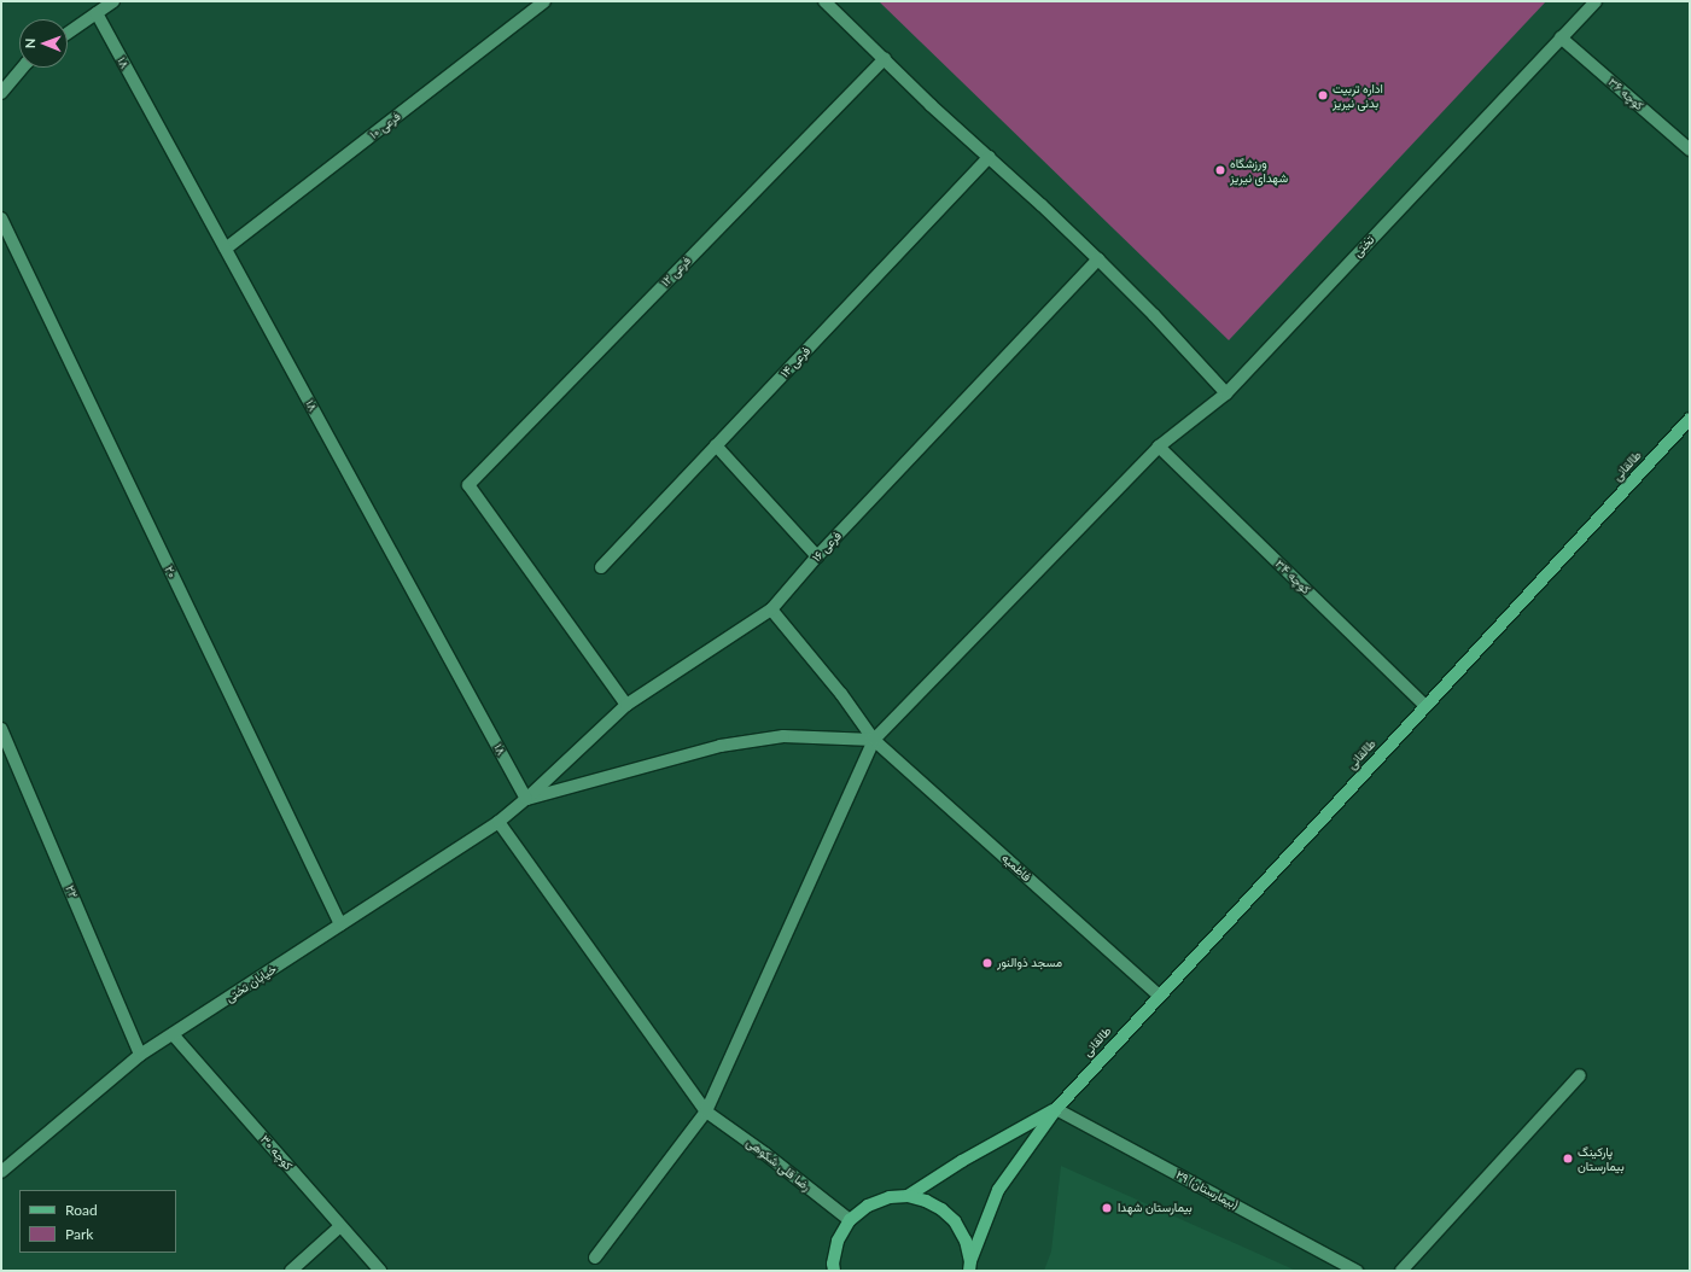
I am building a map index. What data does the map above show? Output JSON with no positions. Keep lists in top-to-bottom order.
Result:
{
  "streets": {
    "main road": ["طالقانی"],
    "street": [
      "۱۸",
      "کوچه ۳۶",
      "فرعی ۱۰",
      "تختی",
      "فرعی ۱۲",
      "فرعی ۱۴",
      "فرعی ۱۶",
      "۲۰",
      "کوچه ۳۴",
      "فاطمیه",
      "۲۲",
      "خیابان تختی",
      "کوچه ۳۰",
      "رضا قلی شکوهی",
      "۲۹ (بیمارستان)"
    ]
  },
  "crossings": [
    ["۱۸", "فرعی ۱۰"],
    ["۱۸", "فرعی ۱۶"],
    ["کوچه ۳۶", "تختی"],
    ["تختی", "فرعی ۱۶"],
    ["تختی", "کوچه ۳۴"],
    ["تختی", "فاطمیه"],
    ["فرعی ۱۲", "فرعی ۱۶"],
    ["طالقانی", "کوچه ۳۴"],
    ["طالقانی", "فاطمیه"],
    ["طالقانی", "۲۹ (بیمارستان)"],
    ["فرعی ۱۶", "فاطمیه"],
    ["فرعی ۱۶", "خیابان تختی"],
    ["۲۰", "خیابان تختی"],
    ["۲۲", "خیابان تختی"],
    ["خیابان تختی", "کوچه ۳۰"],
    ["خیابان تختی", "رضا قلی شکوهی"]
  ],
  "places": [
    "اداره تربیت بدنی نیریز",
    "ورزشگاه شهدای نیریز",
    "مسجد ذوالنور",
    "پارکینگ بیمارستان",
    "بیمارستان شهدا"
  ],
  "legend": ["Road", "Park"],
  "north": "left"
}
